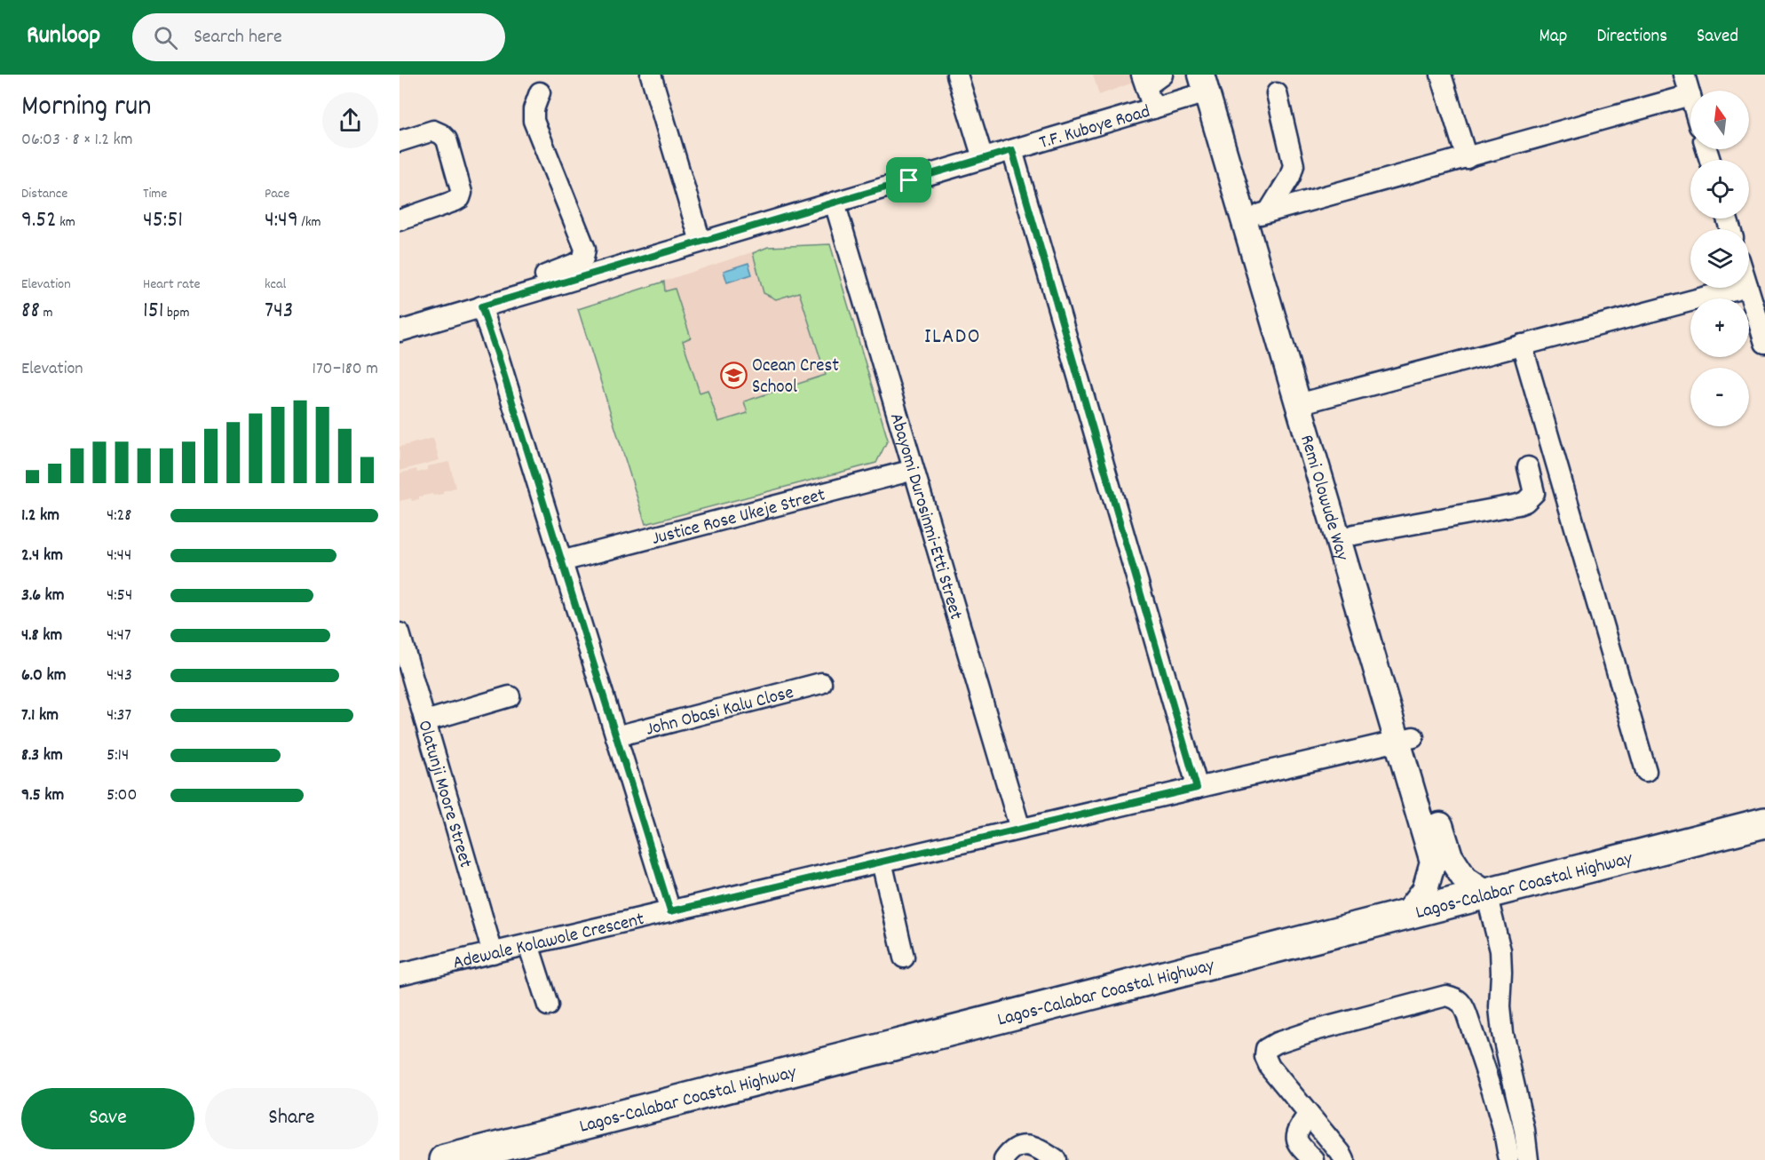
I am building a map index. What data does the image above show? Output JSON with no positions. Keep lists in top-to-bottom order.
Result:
{
  "streets": {
    "highway": ["Lagos-Calabar Coastal Highway"],
    "main road": ["Remi Olowude Way"],
    "street": [
      "T.F. Kuboye Road",
      "Justice Rose Ukeje Street",
      "Abayomi Durosinmi-Etti Street",
      "John Obasi Kalu Close",
      "Olatunji Moore Street",
      "Adewale Kolawole Crescent"
    ]
  },
  "crossings": [
    ["T.F. Kuboye Road", "Remi Olowude Way"],
    ["T.F. Kuboye Road", "Abayomi Durosinmi-Etti Street"],
    ["Remi Olowude Way", "Lagos-Calabar Coastal Highway"],
    ["Remi Olowude Way", "Adewale Kolawole Crescent"],
    ["Justice Rose Ukeje Street", "Abayomi Durosinmi-Etti Street"],
    ["Abayomi Durosinmi-Etti Street", "Adewale Kolawole Crescent"],
    ["Olatunji Moore Street", "Adewale Kolawole Crescent"]
  ],
  "districts": ["ILADO"],
  "places": {
    "school or university": ["Ocean Crest School"]
  },
  "north": "top",
  "page": {
    "header": "Runloop",
    "search": "Search here",
    "nav": ["Map", "Directions", "Saved"],
    "heading": ["Morning run", "06:03 · 8 × 1.2 km"],
    "map_buttons": ["+", "−"],
    "stats": [
      ["Distance", "9.52 km"],
      ["Time", "45:51"],
      ["Pace", "4:49 /km"],
      ["Elevation", "88 m"],
      ["Heart rate", "151 bpm"],
      ["kcal", "743"]
    ],
    "chart": ["Elevation", "170–180 m"],
    "list": [
      {
        "name": "1.2 km",
        "note": "4:28"
      },
      {
        "name": "2.4 km",
        "note": "4:44"
      },
      {
        "name": "3.6 km",
        "note": "4:54"
      },
      {
        "name": "4.8 km",
        "note": "4:47"
      },
      {
        "name": "6.0 km",
        "note": "4:43"
      },
      {
        "name": "7.1 km",
        "note": "4:37"
      },
      {
        "name": "8.3 km",
        "note": "5:14"
      },
      {
        "name": "9.5 km",
        "note": "5:00"
      }
    ],
    "buttons": ["Save", "Share"]
  }
}
